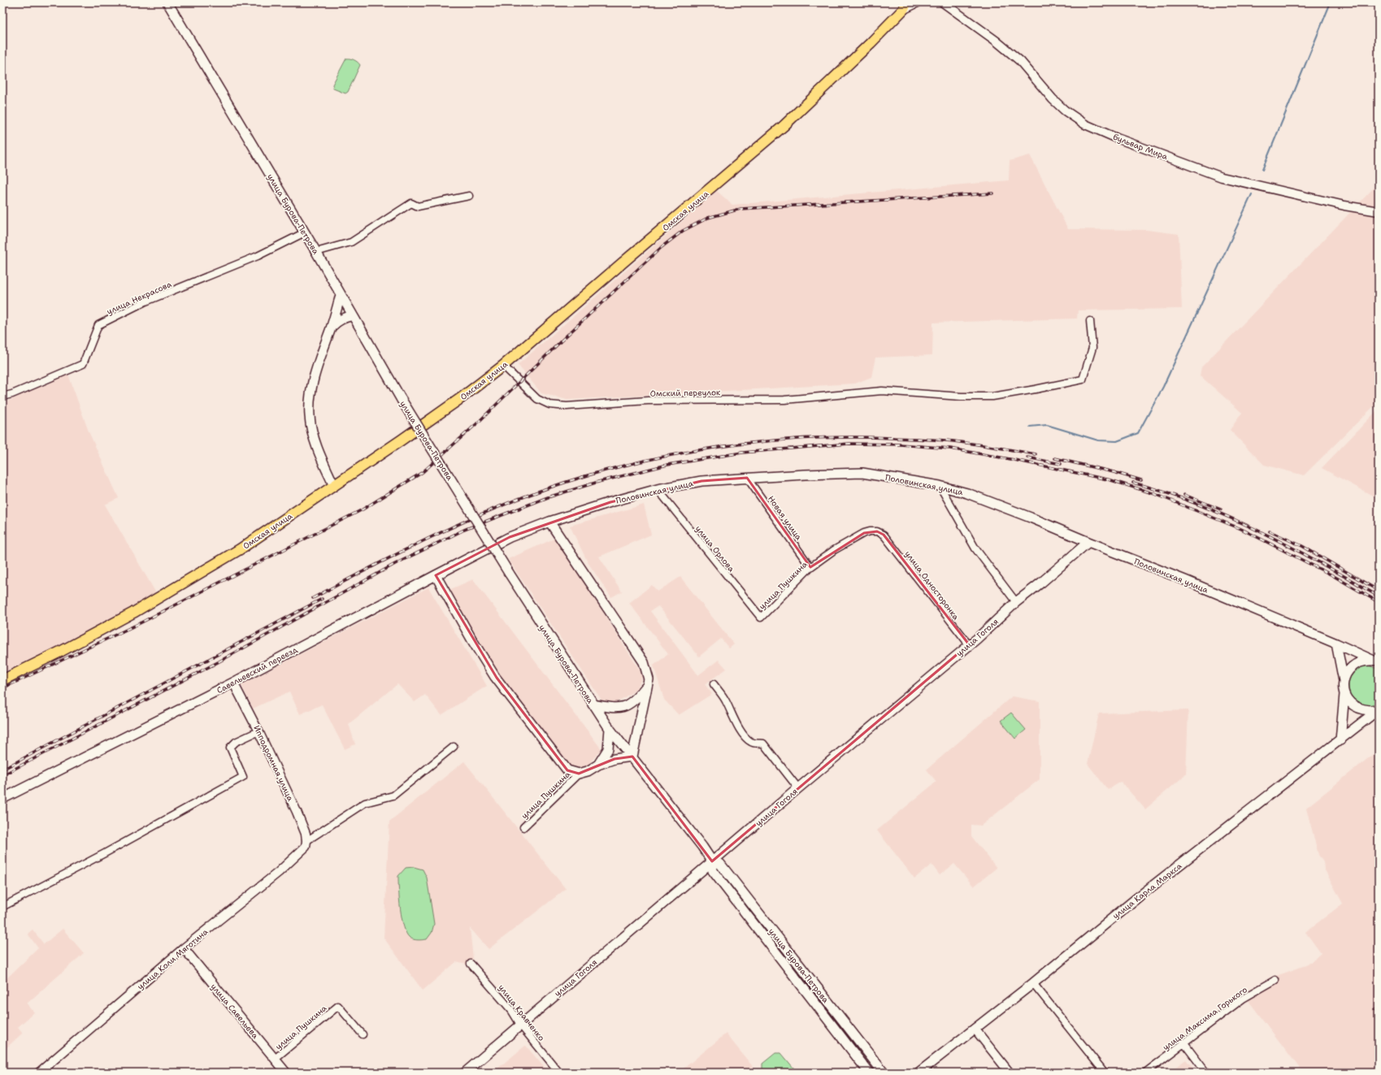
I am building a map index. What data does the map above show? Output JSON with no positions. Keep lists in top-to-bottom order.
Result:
{
  "streets": {
    "main road": [
      "Омская улица",
      "улица Бурова-Петрова",
      "Половинская улица",
      "улица Гоголя",
      "Савельевский переезд",
      "улица Карла Маркса"
    ],
    "street": [
      "бульвар Мира",
      "улица Некрасова",
      "Омский переулок",
      "Новая улица",
      "улица Орлова",
      "улица Пушкина",
      "улица Односторонка",
      "Ипподромная улица",
      "улица Коли Мяготина",
      "улица Савельева",
      "улица Кравченко",
      "улица Максима Горького"
    ]
  },
  "crossings": [
    ["Омская улица", "Омский переулок"],
    ["улица Бурова-Петрова", "улица Некрасова"],
    ["улица Бурова-Петрова", "улица Гоголя"],
    ["Половинская улица", "Новая улица"],
    ["Половинская улица", "улица Орлова"],
    ["Половинская улица", "улица Гоголя"],
    ["Половинская улица", "Савельевский переезд"],
    ["Новая улица", "улица Пушкина"],
    ["улица Орлова", "улица Пушкина"],
    ["улица Пушкина", "улица Односторонка"],
    ["улица Пушкина", "улица Савельева"],
    ["улица Односторонка", "улица Гоголя"],
    ["улица Гоголя", "улица Кравченко"],
    ["Савельевский переезд", "Ипподромная улица"],
    ["Ипподромная улица", "улица Коли Мяготина"],
    ["улица Коли Мяготина", "улица Савельева"]
  ]
}
